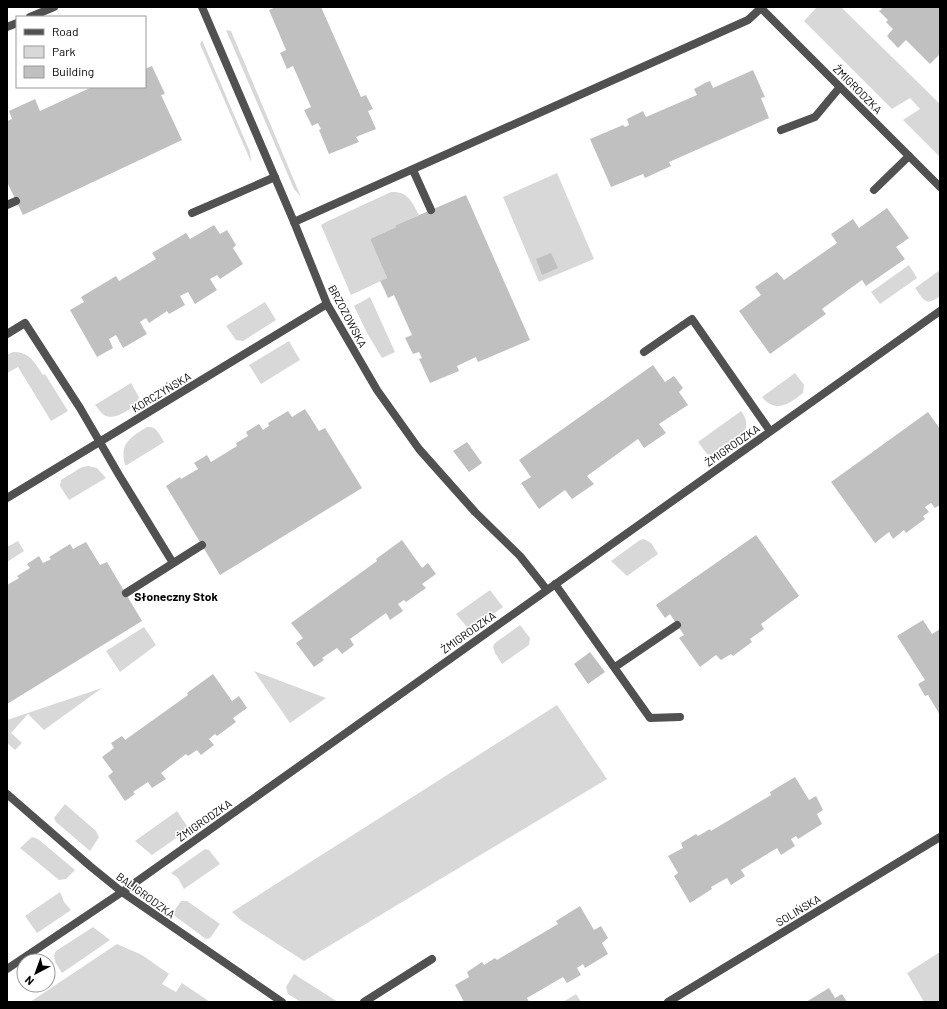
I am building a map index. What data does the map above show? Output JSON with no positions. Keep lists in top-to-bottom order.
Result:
{
  "streets": {
    "street": [
      "ŻMIGRODZKA",
      "BRZOZOWSKA",
      "KORCZYŃSKA",
      "BALIGRODZKA",
      "SOLIŃSKA"
    ]
  },
  "crossings": [
    ["ŻMIGRODZKA", "BRZOZOWSKA"],
    ["ŻMIGRODZKA", "BALIGRODZKA"],
    ["BRZOZOWSKA", "KORCZYŃSKA"]
  ],
  "districts": ["Słoneczny Stok"],
  "legend": ["Road", "Park", "Building"],
  "north": "bottom left"
}
